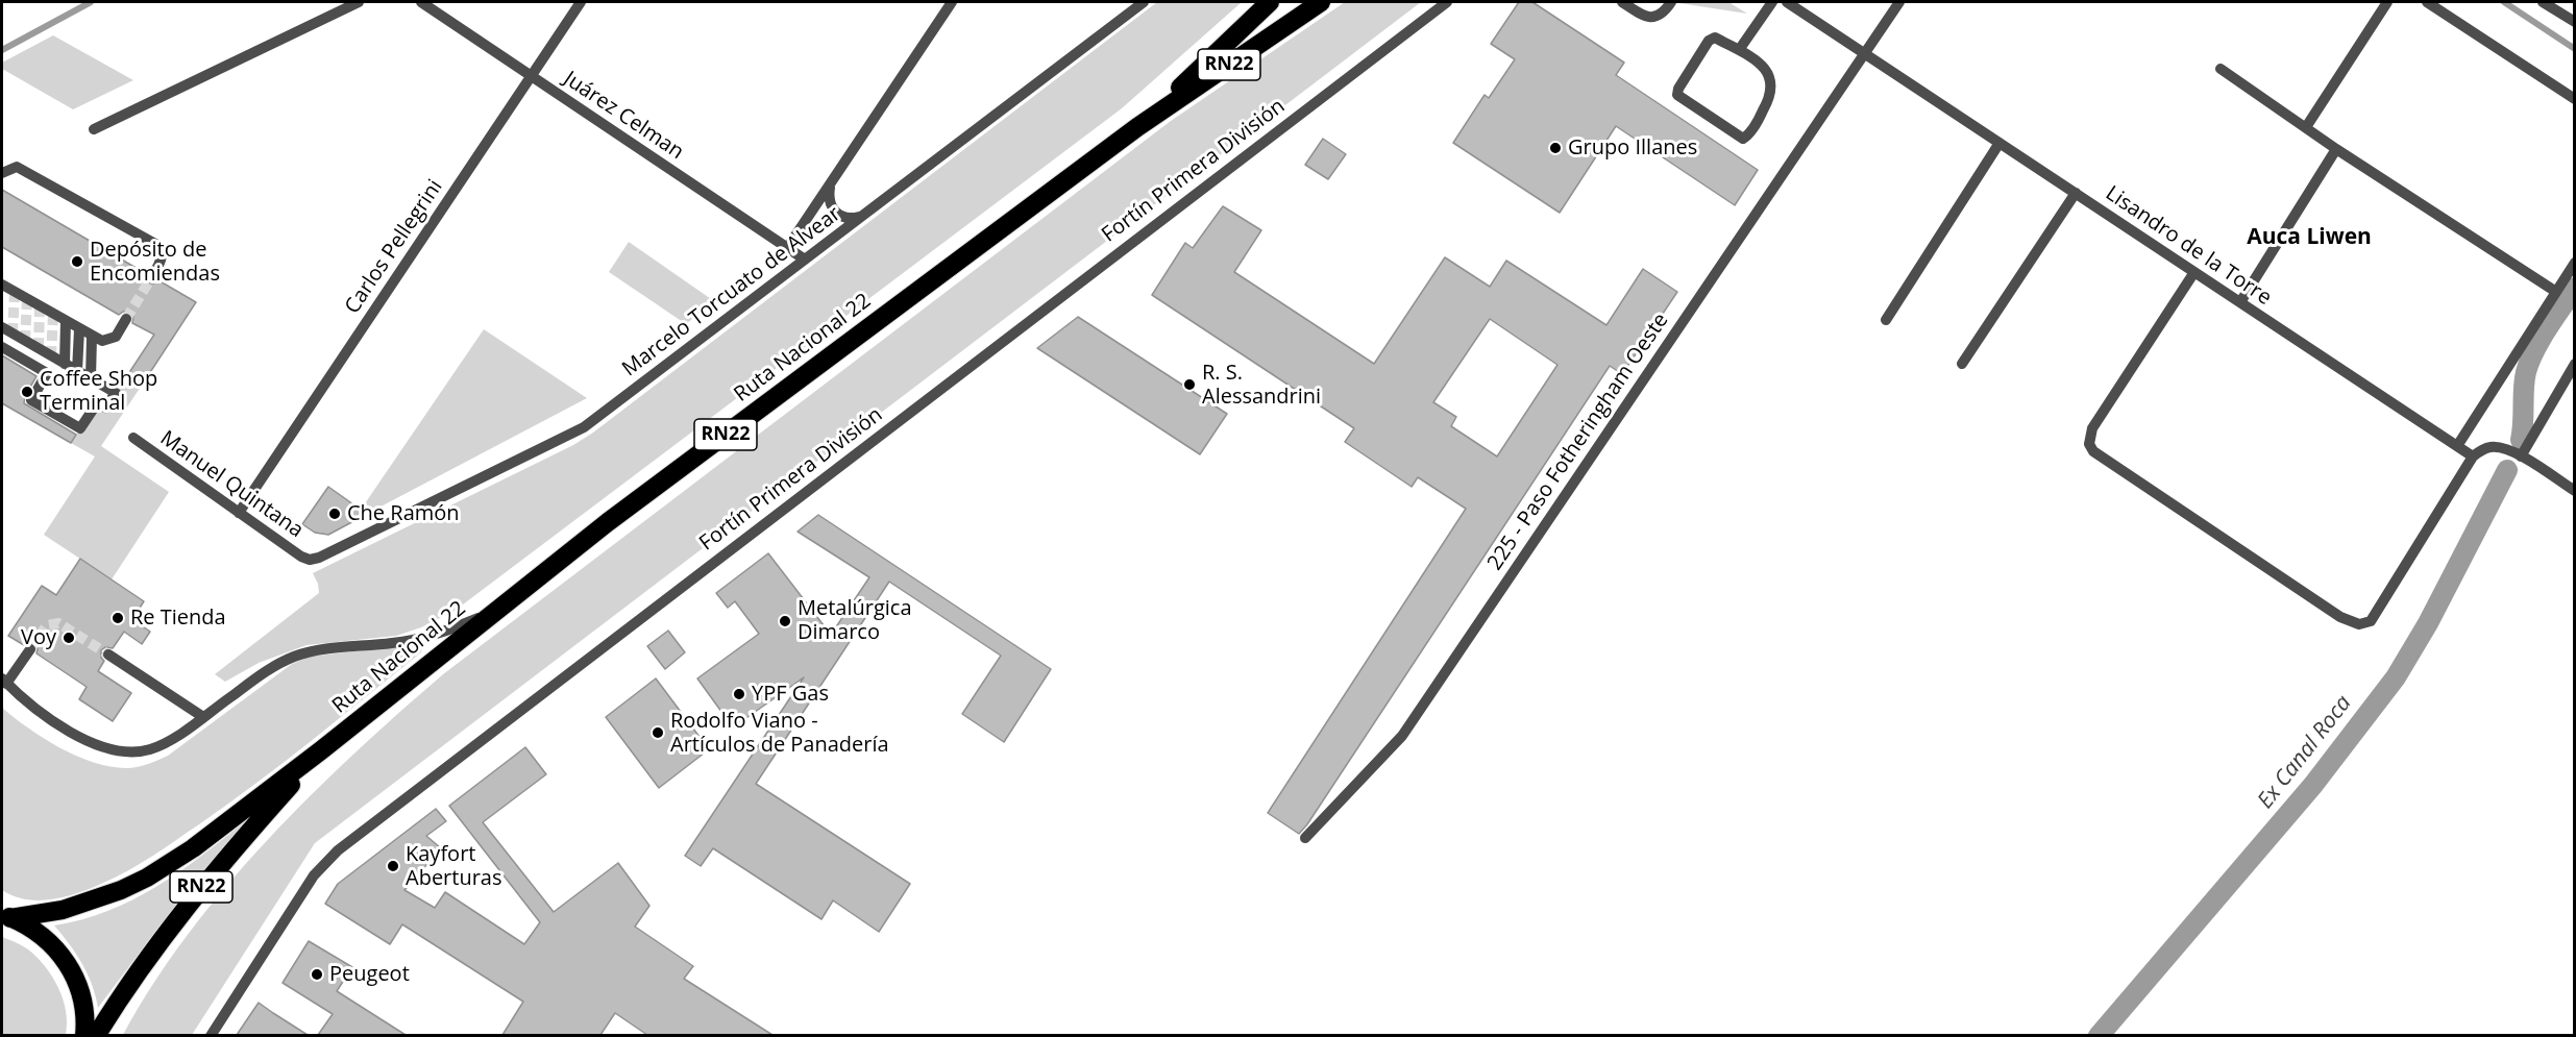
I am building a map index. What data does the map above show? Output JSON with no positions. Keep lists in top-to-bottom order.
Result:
{
  "streets": {
    "highway": ["RN22", "Ruta Nacional 22"],
    "street": [
      "Juárez Celman",
      "Fortín Primera División",
      "Lisandro de la Torre",
      "Carlos Pellegrini",
      "Marcelo Torcuato de Alvear",
      "225 - Paso Fotheringham Oeste",
      "Manuel Quintana"
    ]
  },
  "crossings": [
    ["RN22", "Ruta Nacional 22"],
    ["Juárez Celman", "Carlos Pellegrini"],
    ["Juárez Celman", "Marcelo Torcuato de Alvear"],
    ["Lisandro de la Torre", "225 - Paso Fotheringham Oeste"],
    ["Carlos Pellegrini", "Manuel Quintana"],
    ["Marcelo Torcuato de Alvear", "Manuel Quintana"]
  ],
  "districts": ["Auca Liwen"],
  "water": ["Ex Canal Roca"],
  "places": [
    "Grupo Illanes",
    "Depósito de Encomiendas",
    "R. S. Alessandrini",
    "Coffee Shop Terminal",
    "Che Ramón",
    "Re Tienda",
    "Metalúrgica Dimarco",
    "Voy",
    "YPF Gas",
    "Rodolfo Viano - Artículos de Panadería",
    "Kayfort Aberturas",
    "Peugeot"
  ]
}
